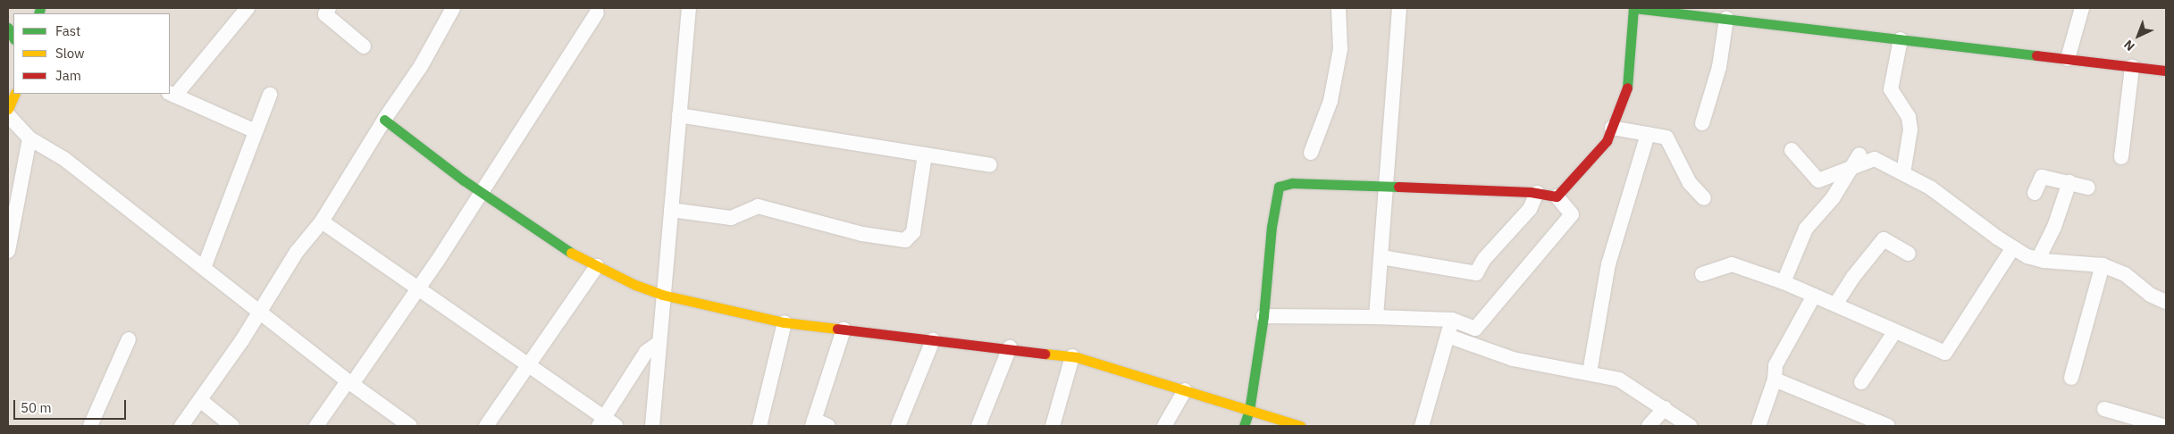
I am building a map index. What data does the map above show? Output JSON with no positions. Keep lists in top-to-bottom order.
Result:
{
  "legend": ["Fast", "Slow", "Jam"],
  "scale_bar": "50 m",
  "north": "bottom left"
}
